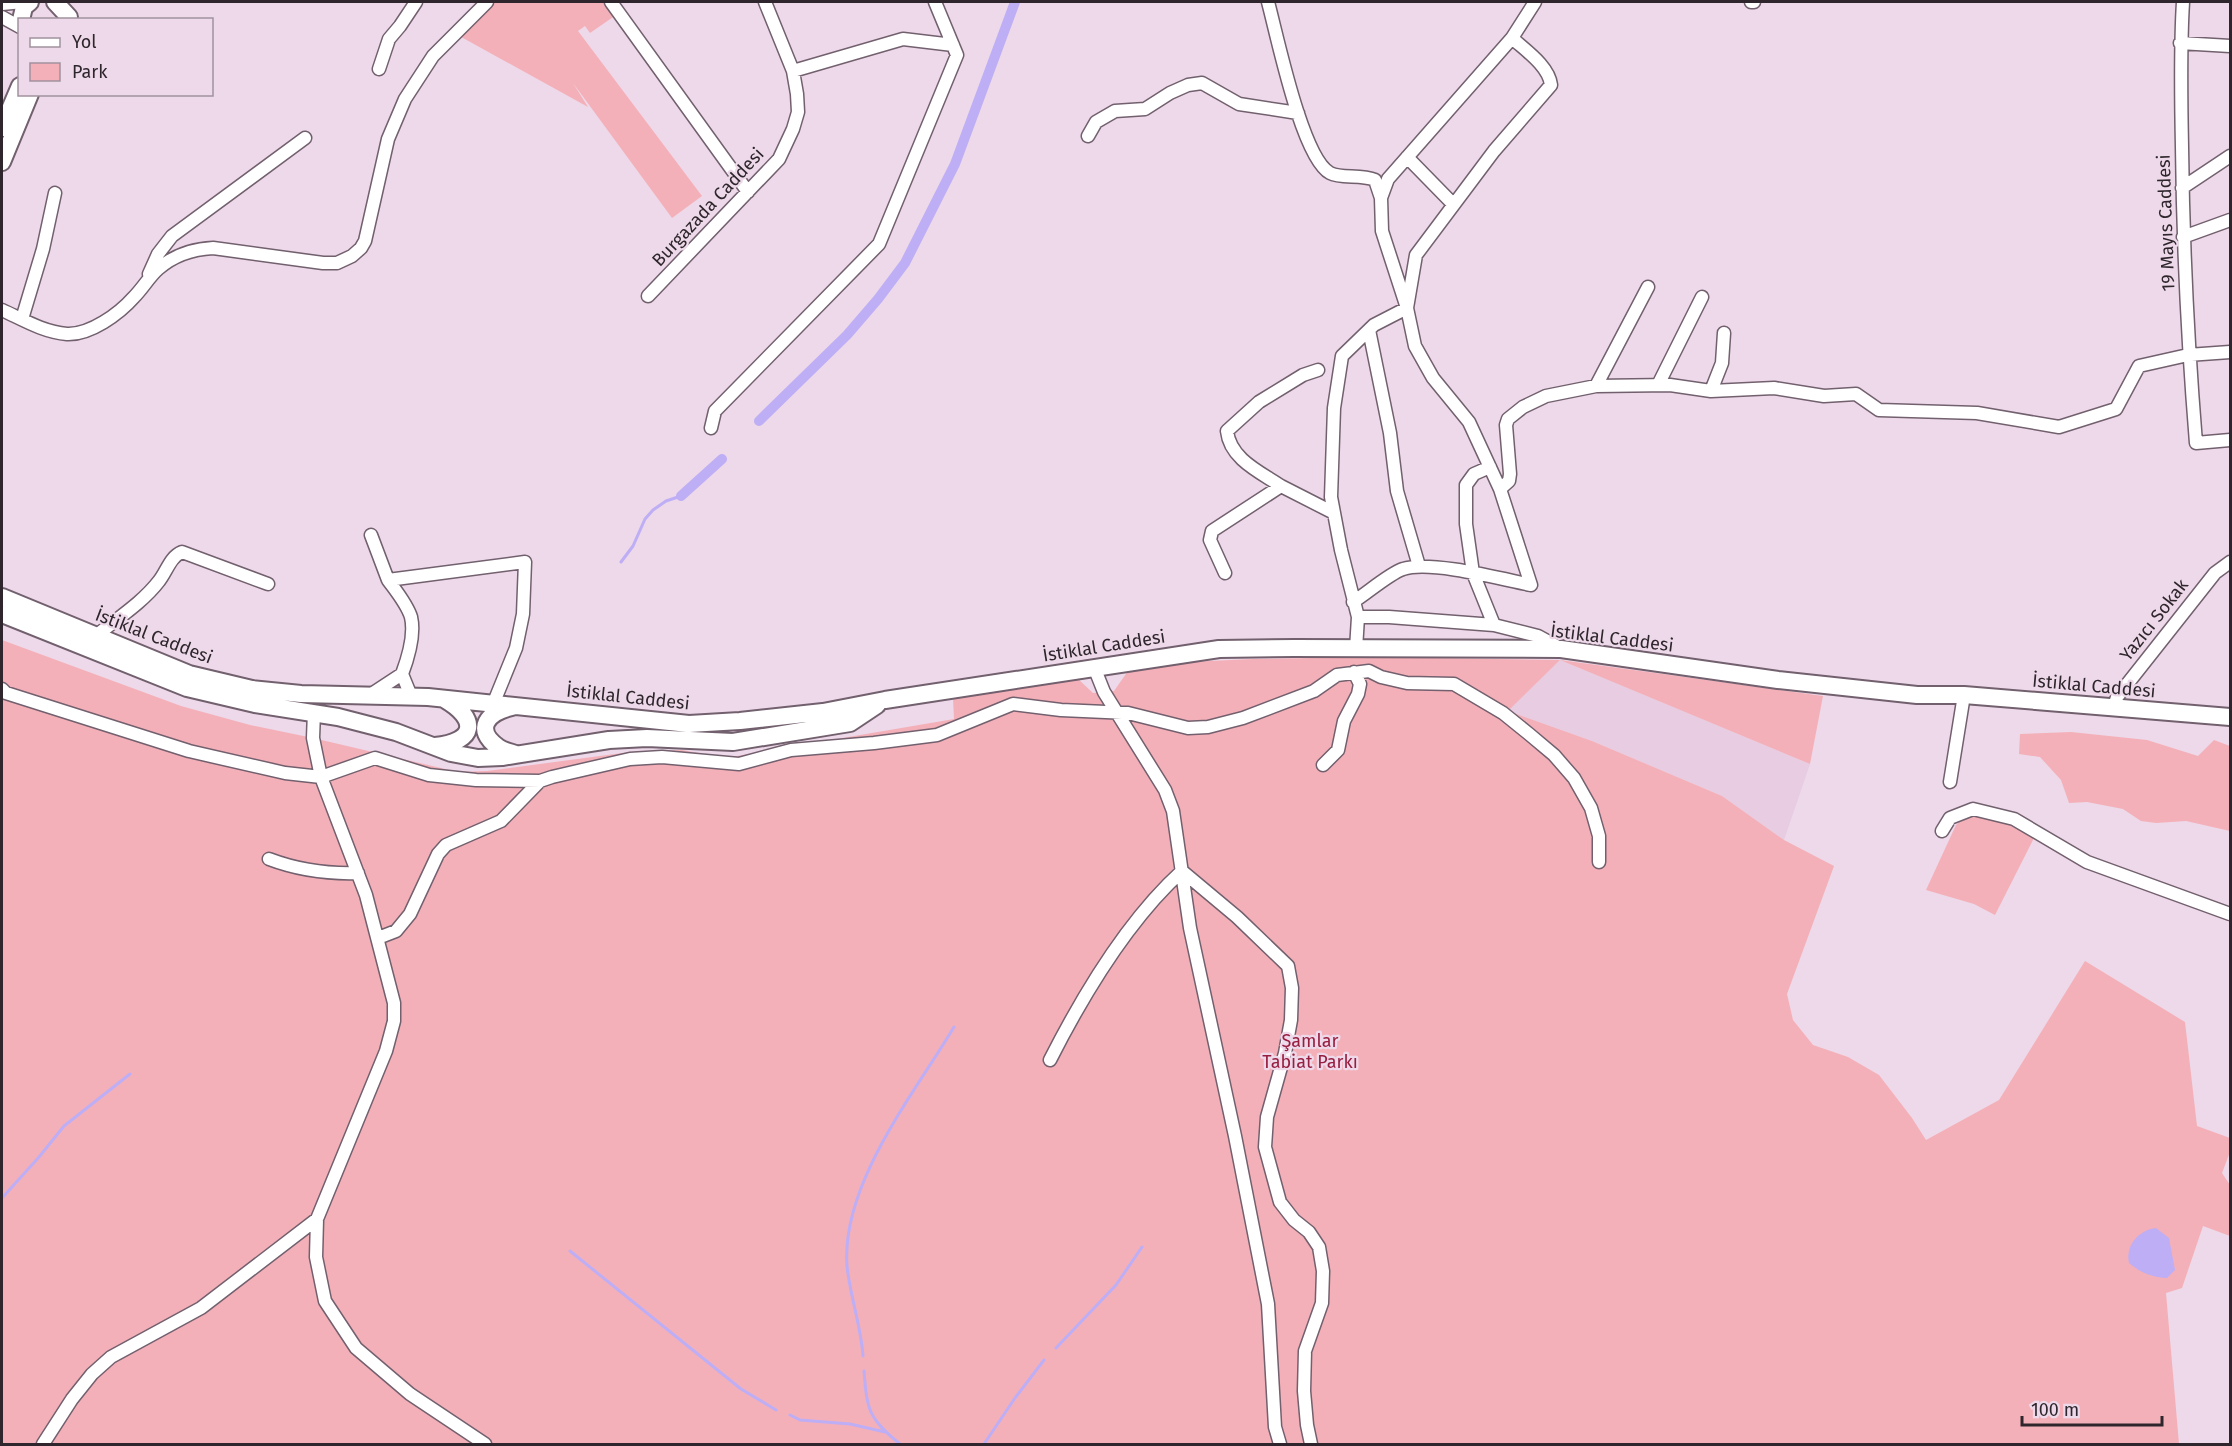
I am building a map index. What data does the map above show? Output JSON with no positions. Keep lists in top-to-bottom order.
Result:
{
  "streets": {
    "main road": ["İstiklal Caddesi"],
    "street": ["Burgazada Caddesi", "19 Mayıs Caddesi", "Yazıcı Sokak"]
  },
  "crossings": [
    ["Yazıcı Sokak", "İstiklal Caddesi"]
  ],
  "parks": ["Şamlar Tabiat Parkı"],
  "legend": ["Yol", "Park"],
  "scale_bar": "100 m"
}
